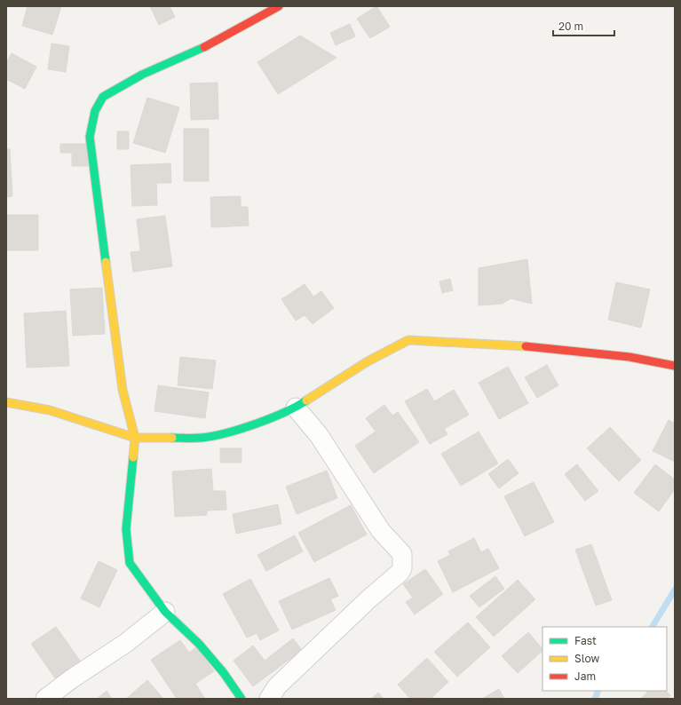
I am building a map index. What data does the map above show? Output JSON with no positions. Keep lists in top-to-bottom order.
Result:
{
  "legend": ["Fast", "Slow", "Jam"],
  "scale_bar": "20 m"
}
